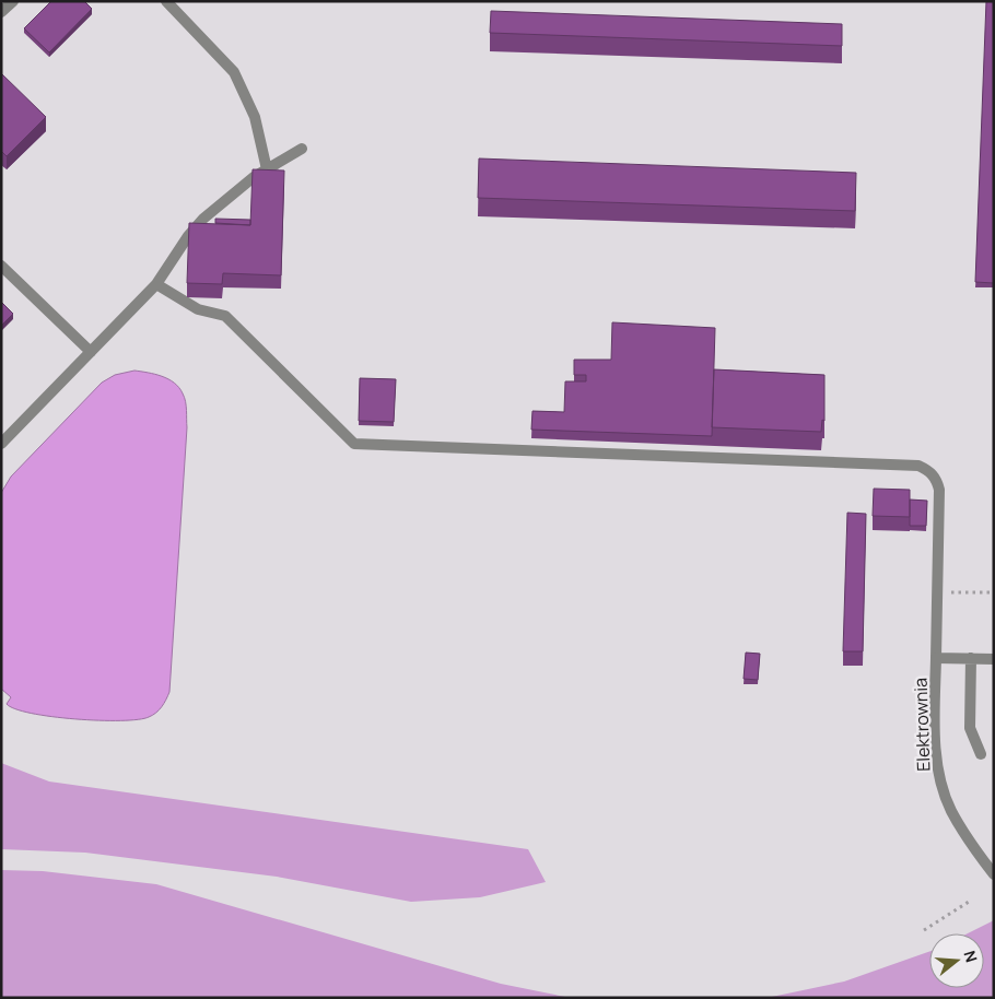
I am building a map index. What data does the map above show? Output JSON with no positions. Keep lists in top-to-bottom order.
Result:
{
  "streets": {
    "street": ["Elektrownia"]
  },
  "north": "right"
}
